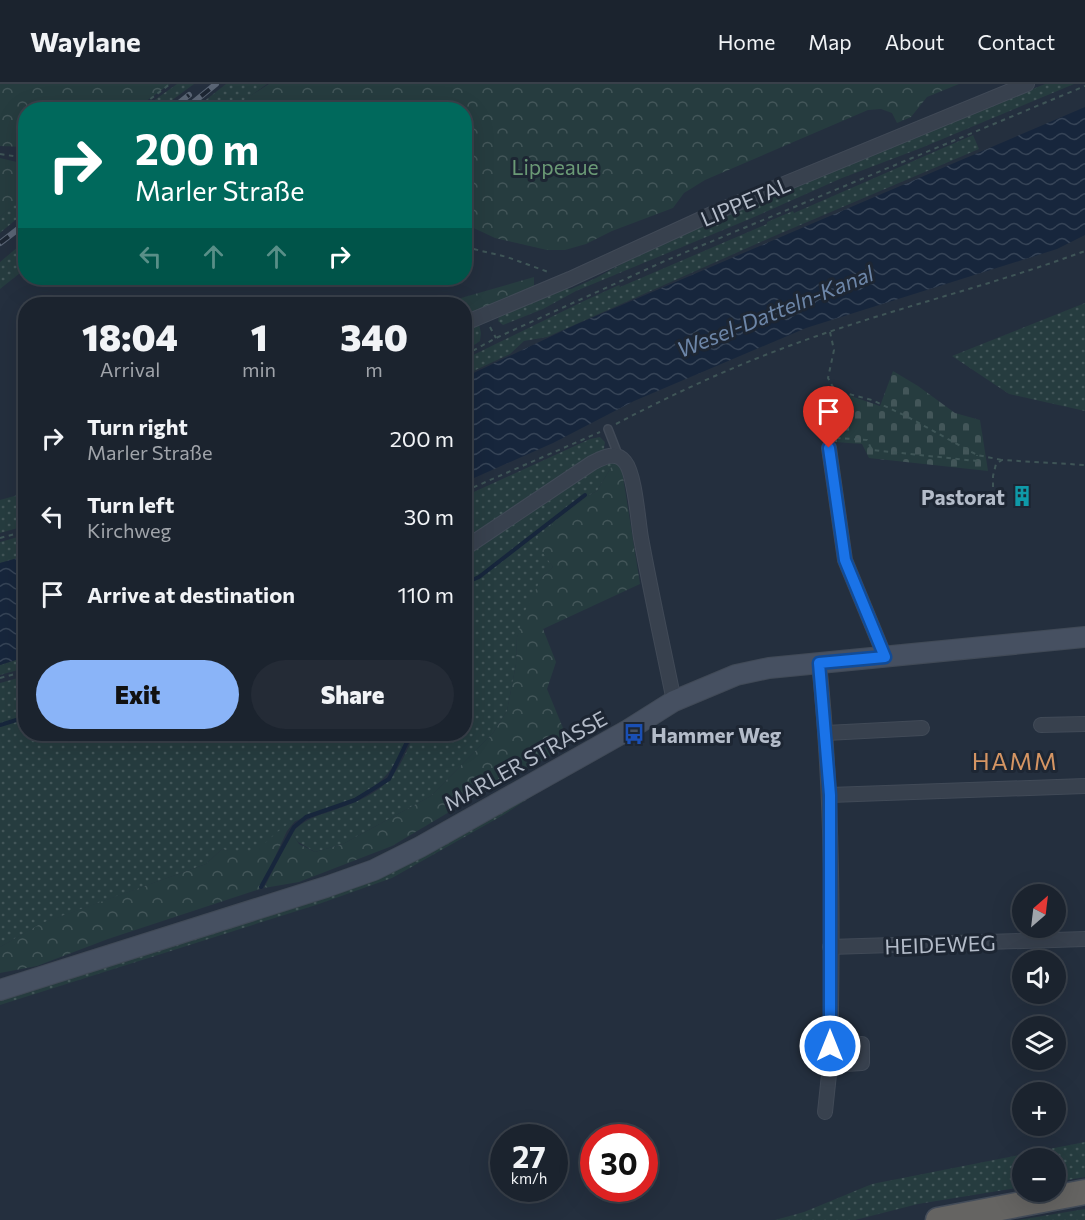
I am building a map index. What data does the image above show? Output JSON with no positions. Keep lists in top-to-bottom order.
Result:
{
  "streets": {
    "main road": ["MARLER STRASSE"],
    "street": ["LIPPETAL", "HEIDEWEG"]
  },
  "districts": ["HAMM"],
  "water": ["Wesel-Datteln-Kanal"],
  "parks": ["Lippeaue"],
  "places": {
    "building": ["Pastorat"],
    "bus stop": ["Hammer Weg"]
  },
  "north": "top right",
  "page": {
    "header": "Waylane",
    "nav": [
      "Home",
      "Map",
      "About",
      "Contact"
    ],
    "turn": ["200 m", "Marler Straße"],
    "eta": [
      "18:04",
      "Arrival",
      "1",
      "min",
      "340",
      "m"
    ],
    "list": [
      {
        "name": "Turn right",
        "note": "Marler Straße",
        "value": "200 m"
      },
      {
        "name": "Turn left",
        "note": "Kirchweg",
        "value": "30 m"
      },
      {
        "name": "Arrive at destination",
        "value": "110 m"
      }
    ],
    "buttons": ["Exit", "Share"],
    "map_buttons": ["+", "−"],
    "speed": "27 km/h",
    "limit": "30"
  }
}
